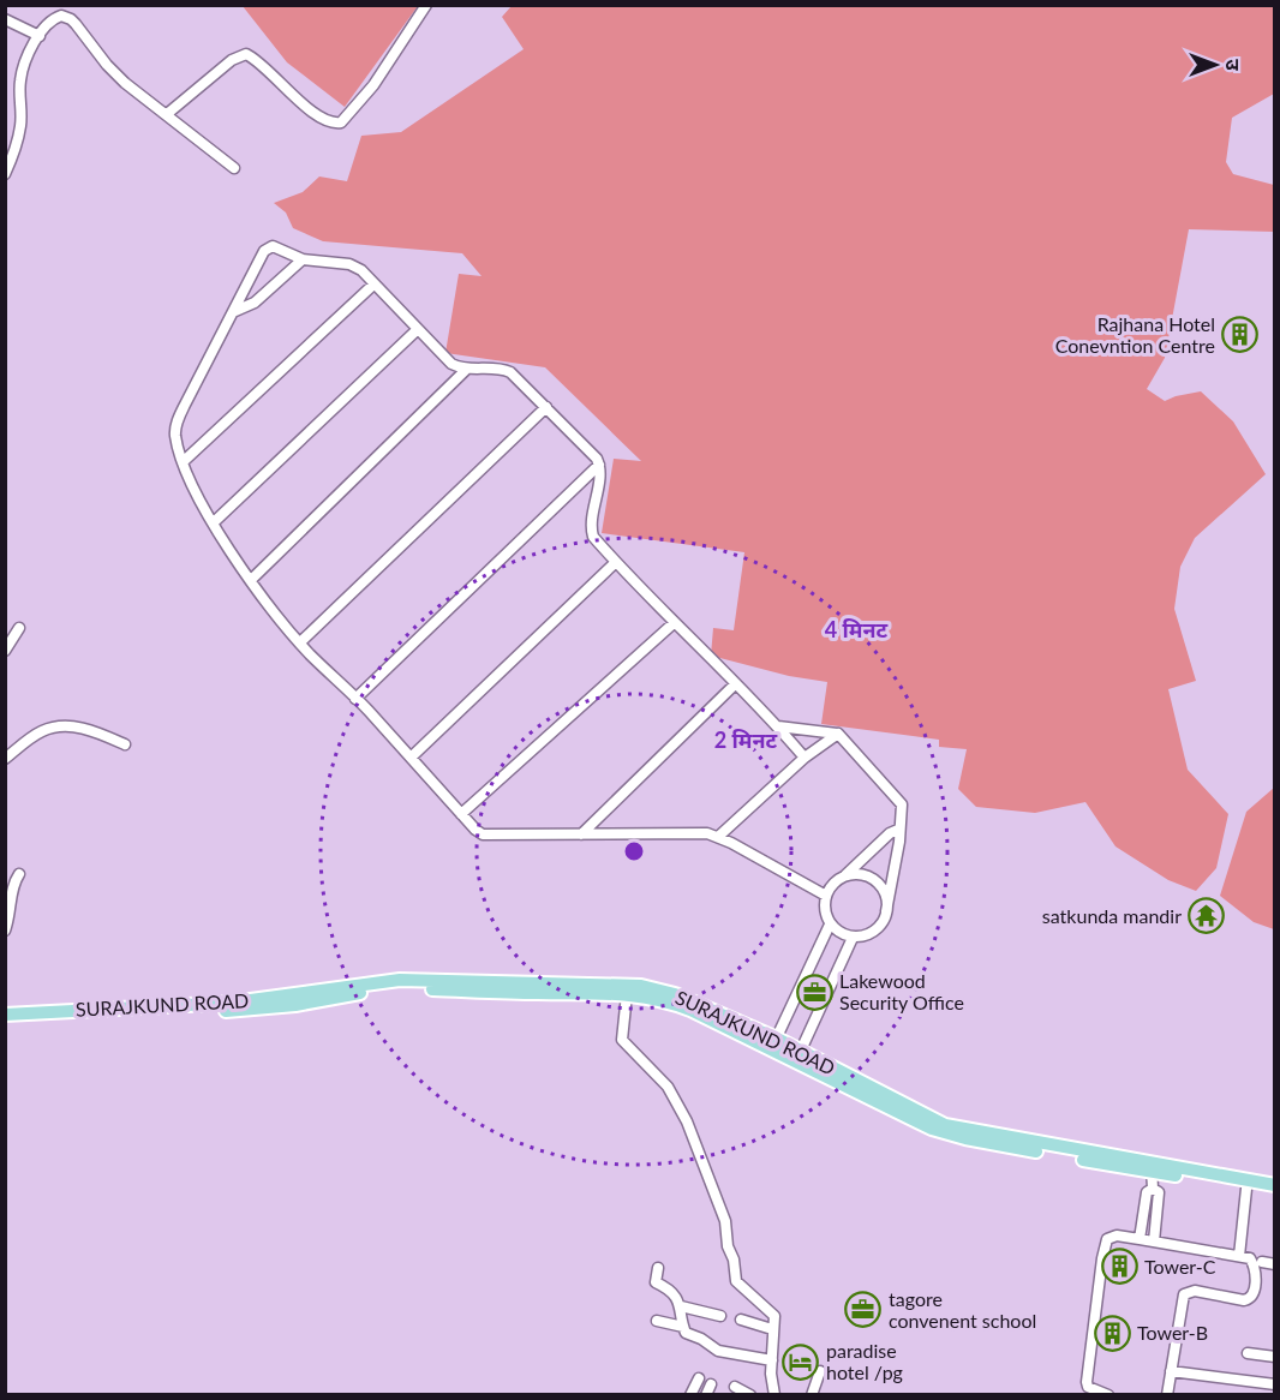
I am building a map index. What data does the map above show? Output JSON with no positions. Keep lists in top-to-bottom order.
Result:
{
  "streets": {
    "main road": ["SURAJKUND ROAD"]
  },
  "places": {
    "building": ["Rajhana Hotel Conevntion Centre", "Tower-C", "Tower-B"],
    "temple": ["satkunda mandir"],
    "office": ["Lakewood Security Office", "tagore convenent school"],
    "hotel": ["paradise hotel /pg"]
  },
  "north": "right",
  "rings": ["4 मिनट", "2 मिनट"]
}
